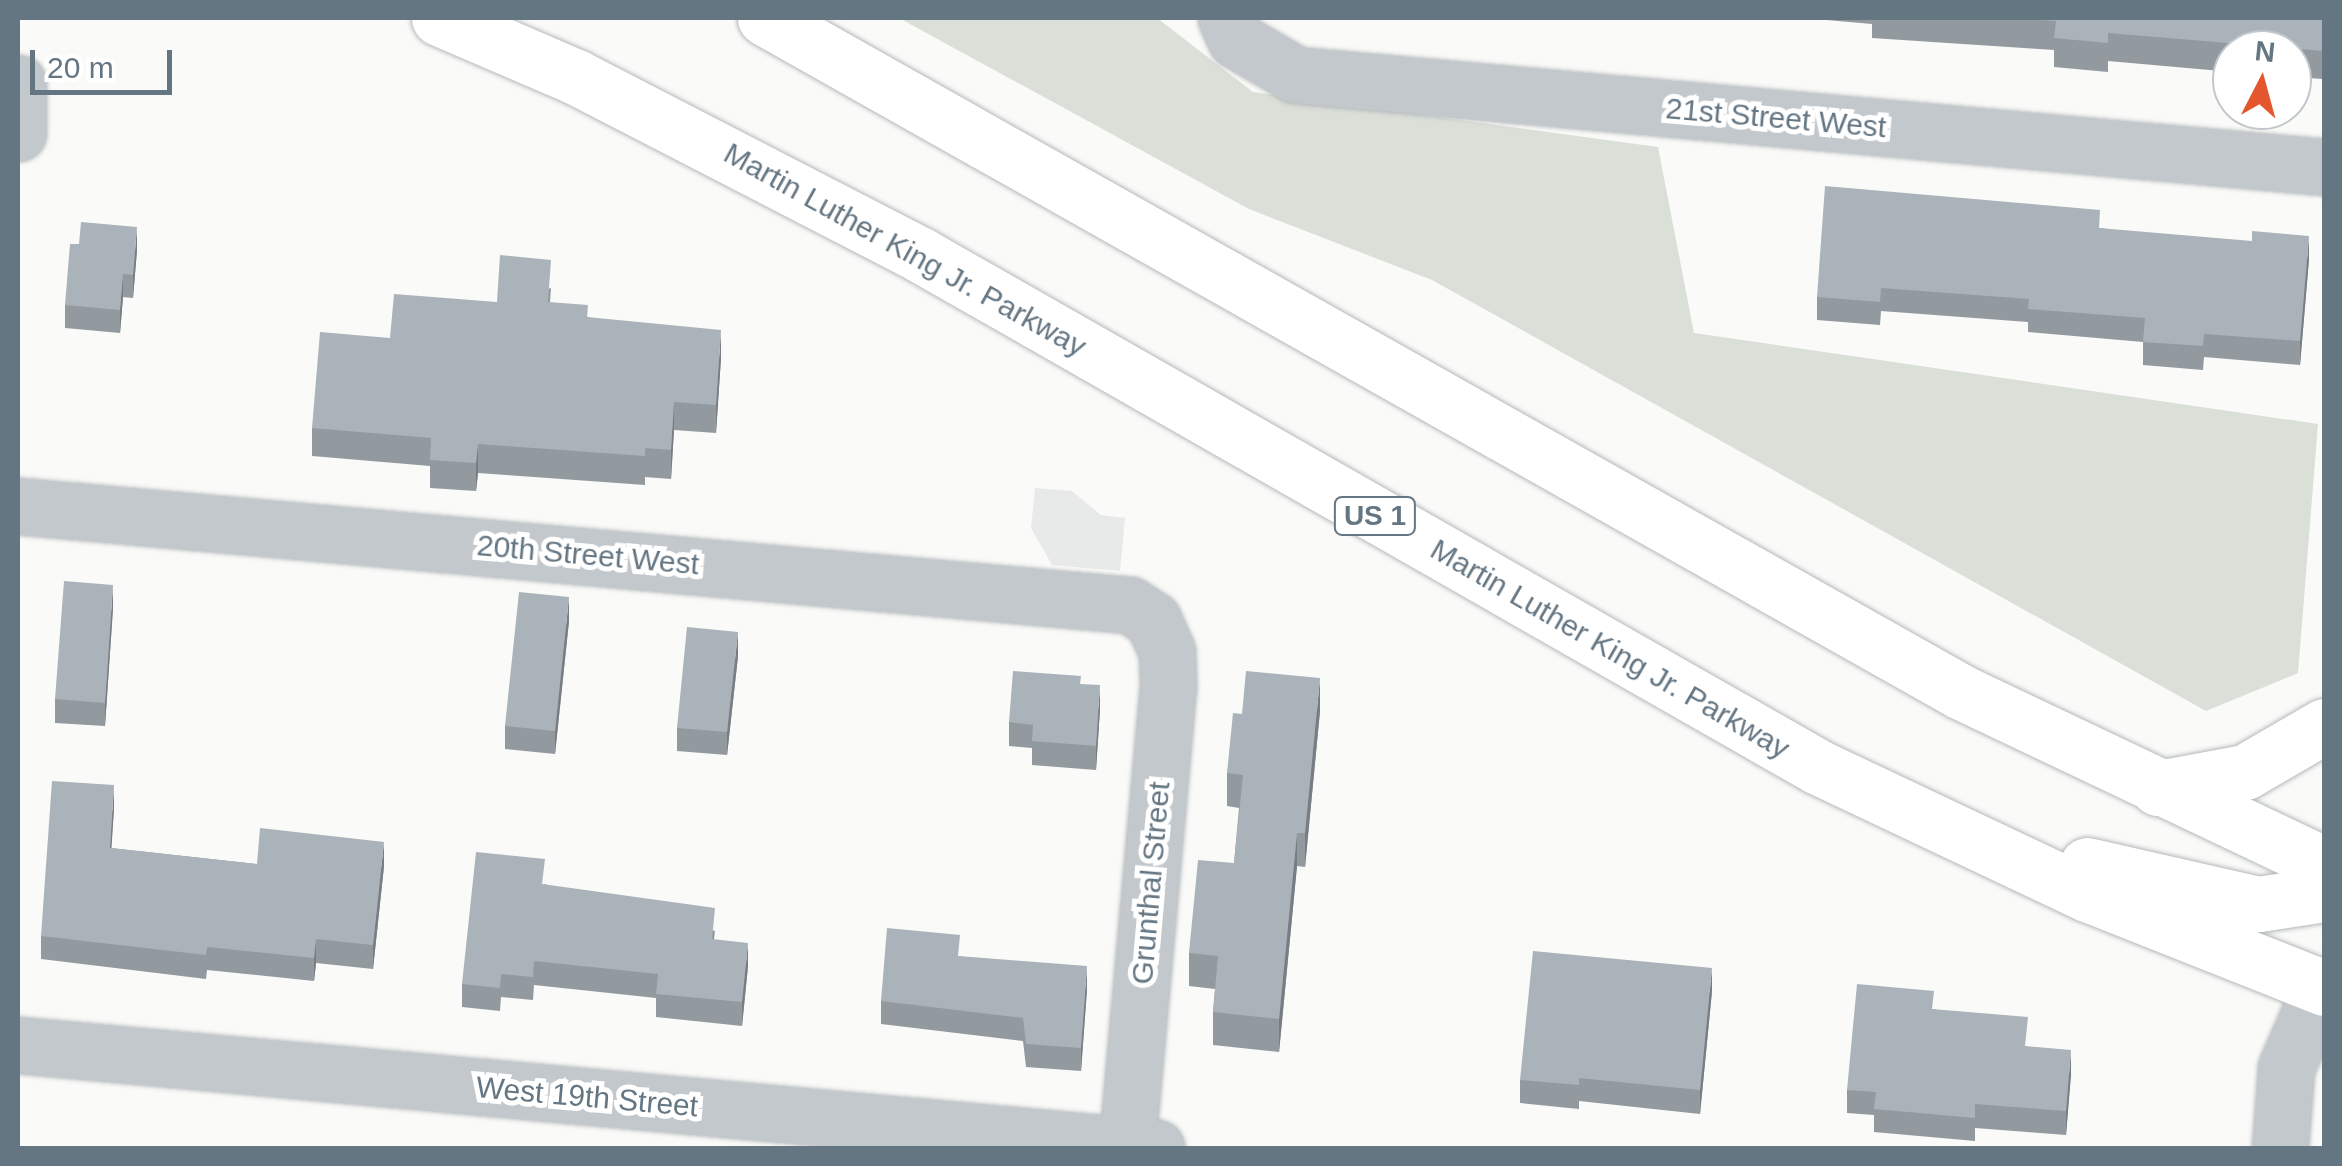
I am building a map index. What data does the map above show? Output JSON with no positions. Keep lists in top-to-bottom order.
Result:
{
  "streets": {
    "highway": ["Martin Luther King Jr. Parkway", "US 1"],
    "street": [
      "21st Street West",
      "20th Street West",
      "Grunthal Street",
      "West 19th Street"
    ]
  },
  "crossings": [
    ["20th Street West", "Grunthal Street"],
    ["Grunthal Street", "West 19th Street"]
  ],
  "scale_bar": "20 m",
  "north": "top"
}
